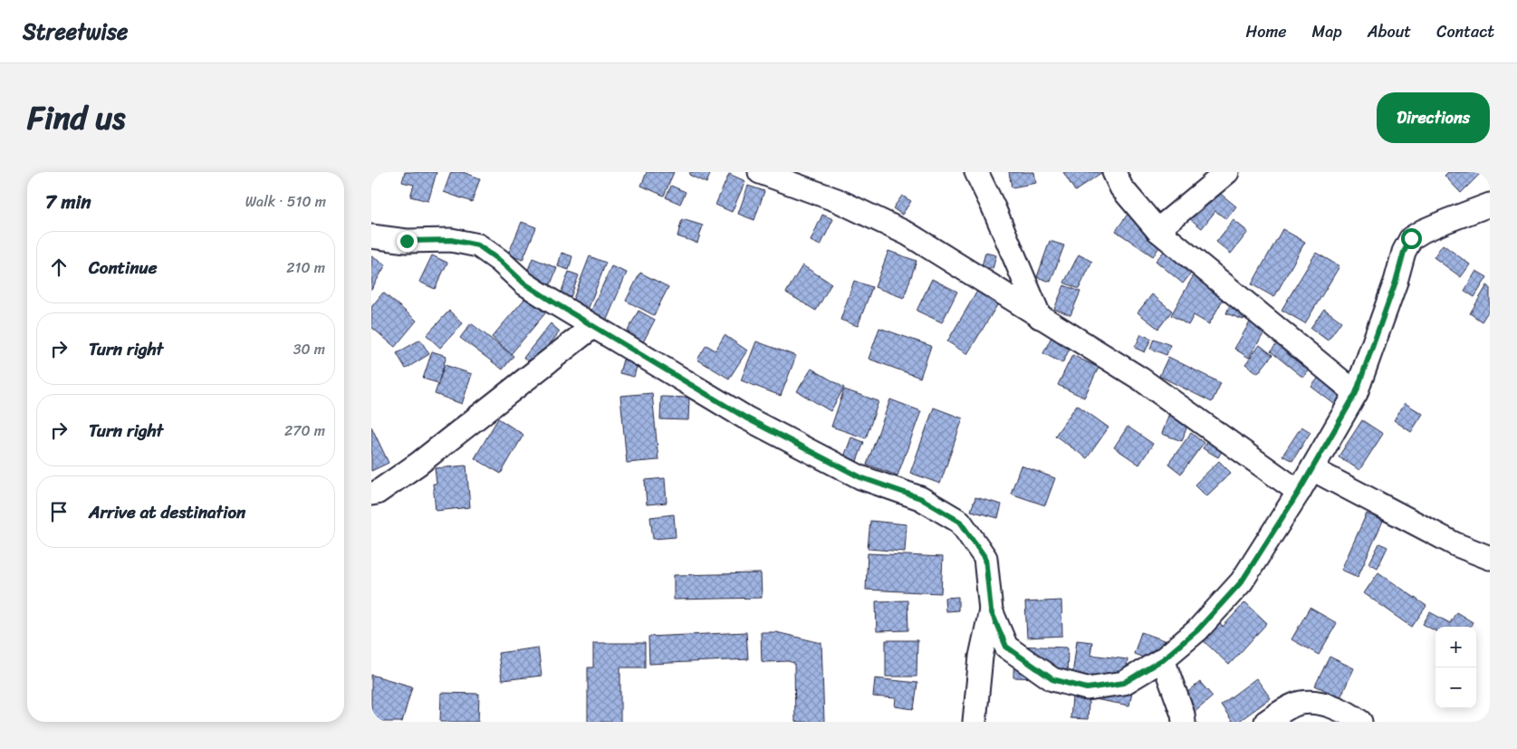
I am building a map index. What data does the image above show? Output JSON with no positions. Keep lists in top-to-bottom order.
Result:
{
  "page": {
    "header": "Streetwise",
    "nav": [
      "Home",
      "Map",
      "About",
      "Contact"
    ],
    "title": "Find us",
    "buttons": "Directions",
    "heading": ["7 min", "Walk · 510 m"],
    "list": [
      ["Continue", "210 m"],
      ["Turn right", "30 m"],
      ["Turn right", "270 m"],
      "Arrive at destination"
    ],
    "map_buttons": ["+", "−"]
  }
}
